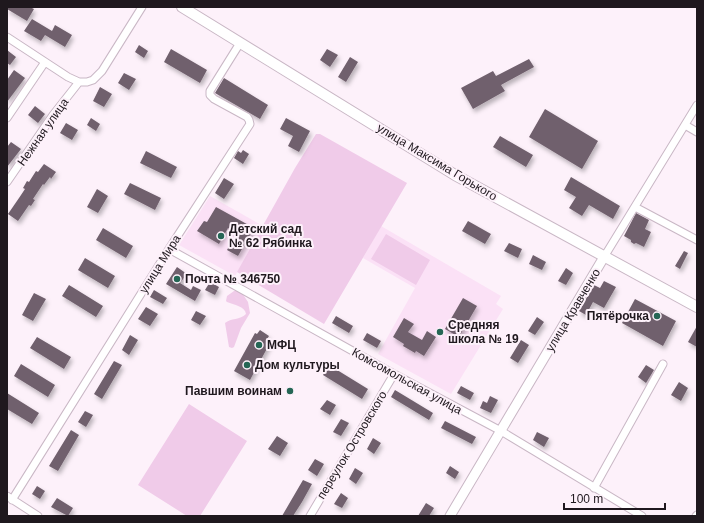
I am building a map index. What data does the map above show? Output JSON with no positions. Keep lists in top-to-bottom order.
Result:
{
  "streets": {
    "main road": ["улица Максима Горького"],
    "street": [
      "Нежная улица",
      "улица Мира",
      "улица Кравченко",
      "Комсомольская улица",
      "переулок Островского"
    ]
  },
  "crossings": [
    ["улица Максима Горького", "улица Мира"],
    ["улица Максима Горького", "улица Кравченко"],
    ["улица Мира", "Комсомольская улица"],
    ["улица Кравченко", "Комсомольская улица"],
    ["Комсомольская улица", "переулок Островского"]
  ],
  "places": [
    "Детский сад № 62 Рябинка",
    "Почта № 346750",
    "Пятёрочка",
    "Средняя школа № 19",
    "МФЦ",
    "Дом культуры",
    "Павшим воинам"
  ],
  "scale_bar": "100 m"
}
